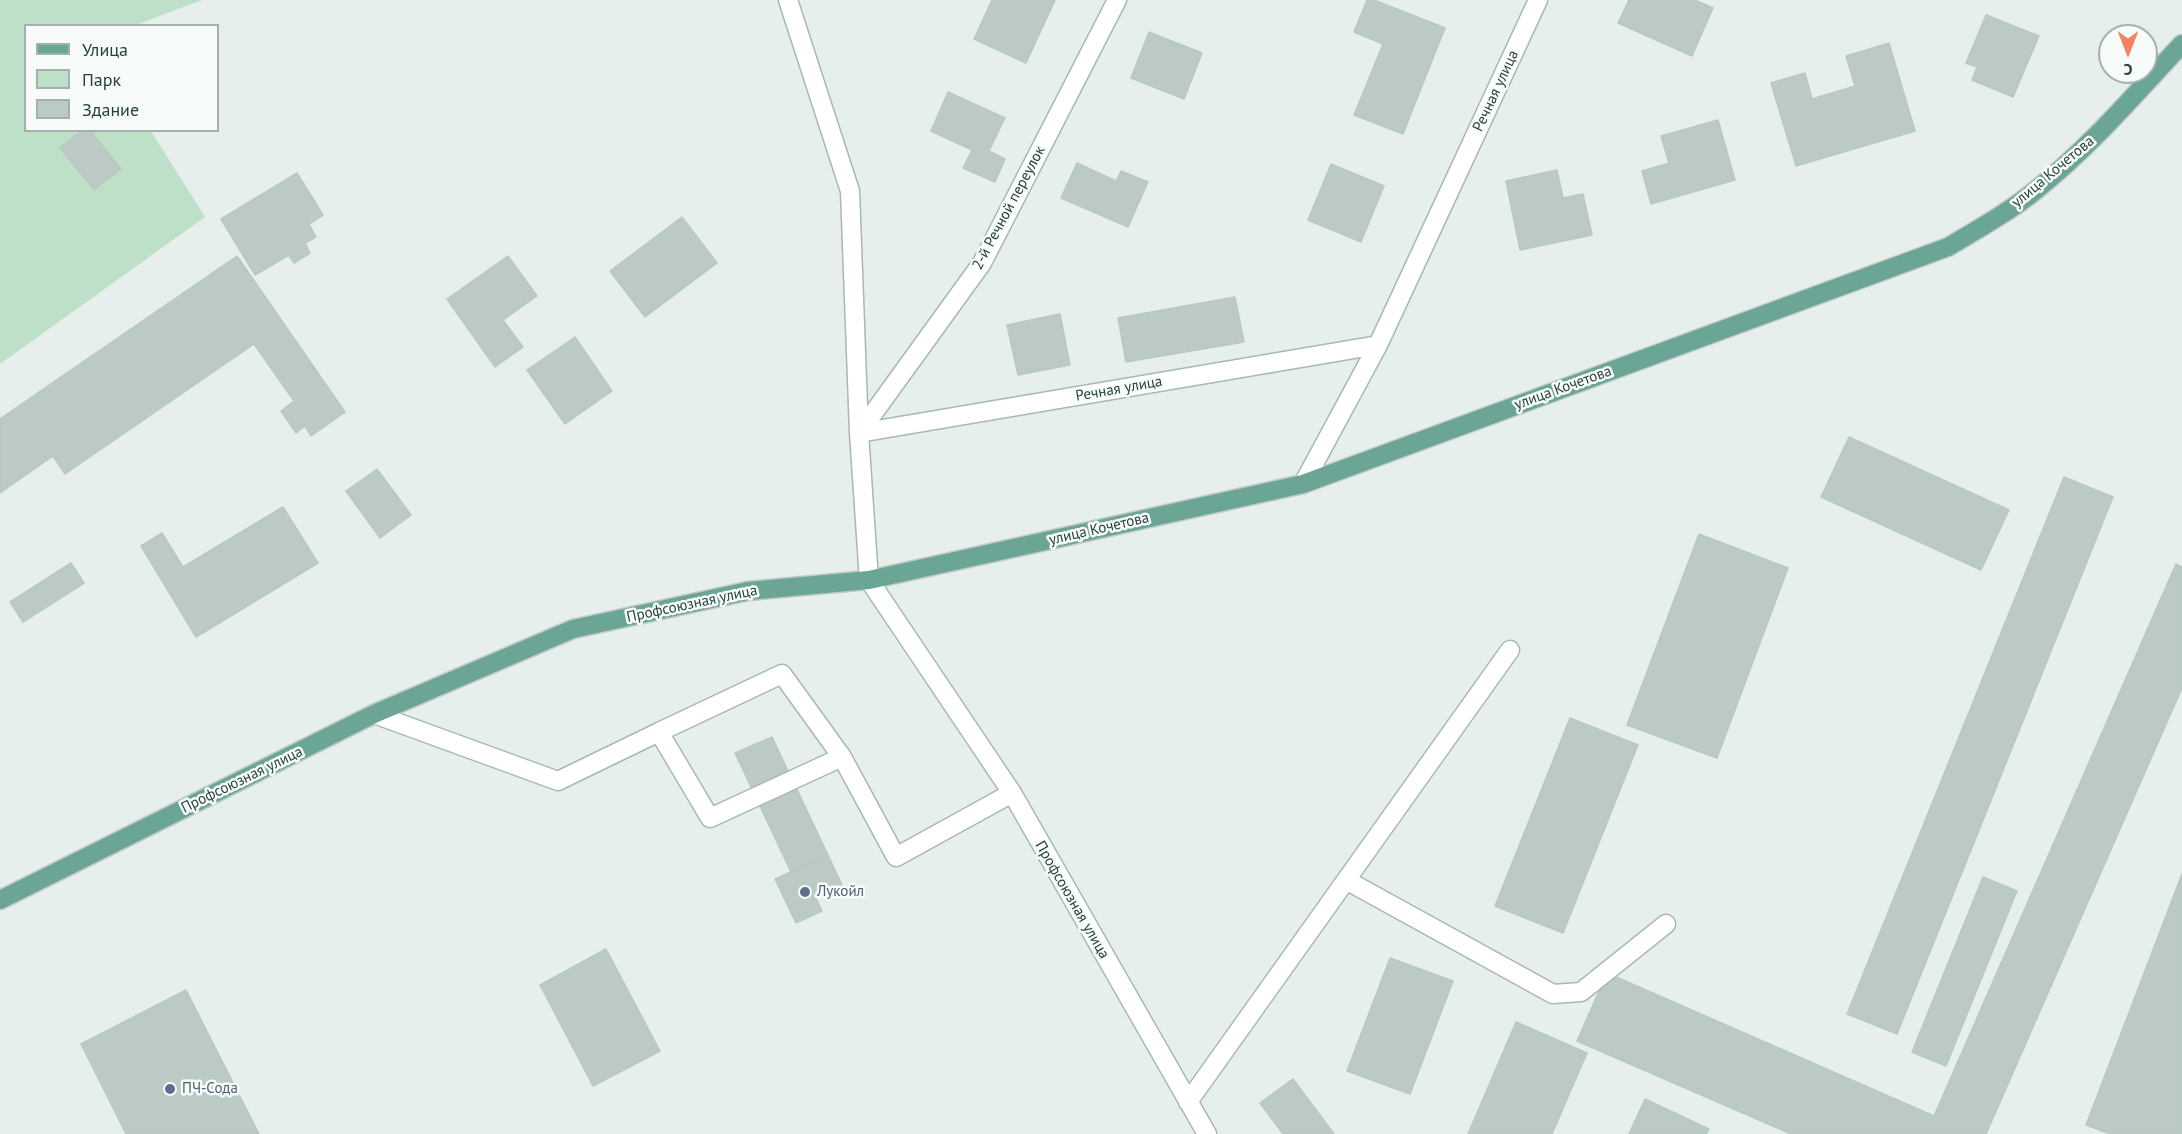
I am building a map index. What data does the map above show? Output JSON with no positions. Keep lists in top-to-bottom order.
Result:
{
  "streets": {
    "main road": ["улица Кочетова", "Профсоюзная улица"],
    "street": ["Речная улица", "2-й Речной переулок"]
  },
  "crossings": [
    ["Речная улица", "улица Кочетова"],
    ["Речная улица", "2-й Речной переулок"],
    ["улица Кочетова", "Профсоюзная улица"]
  ],
  "places": ["Лукойл", "ПЧ-Сода"],
  "legend": ["Улица", "Парк", "Здание"],
  "north": "bottom"
}
